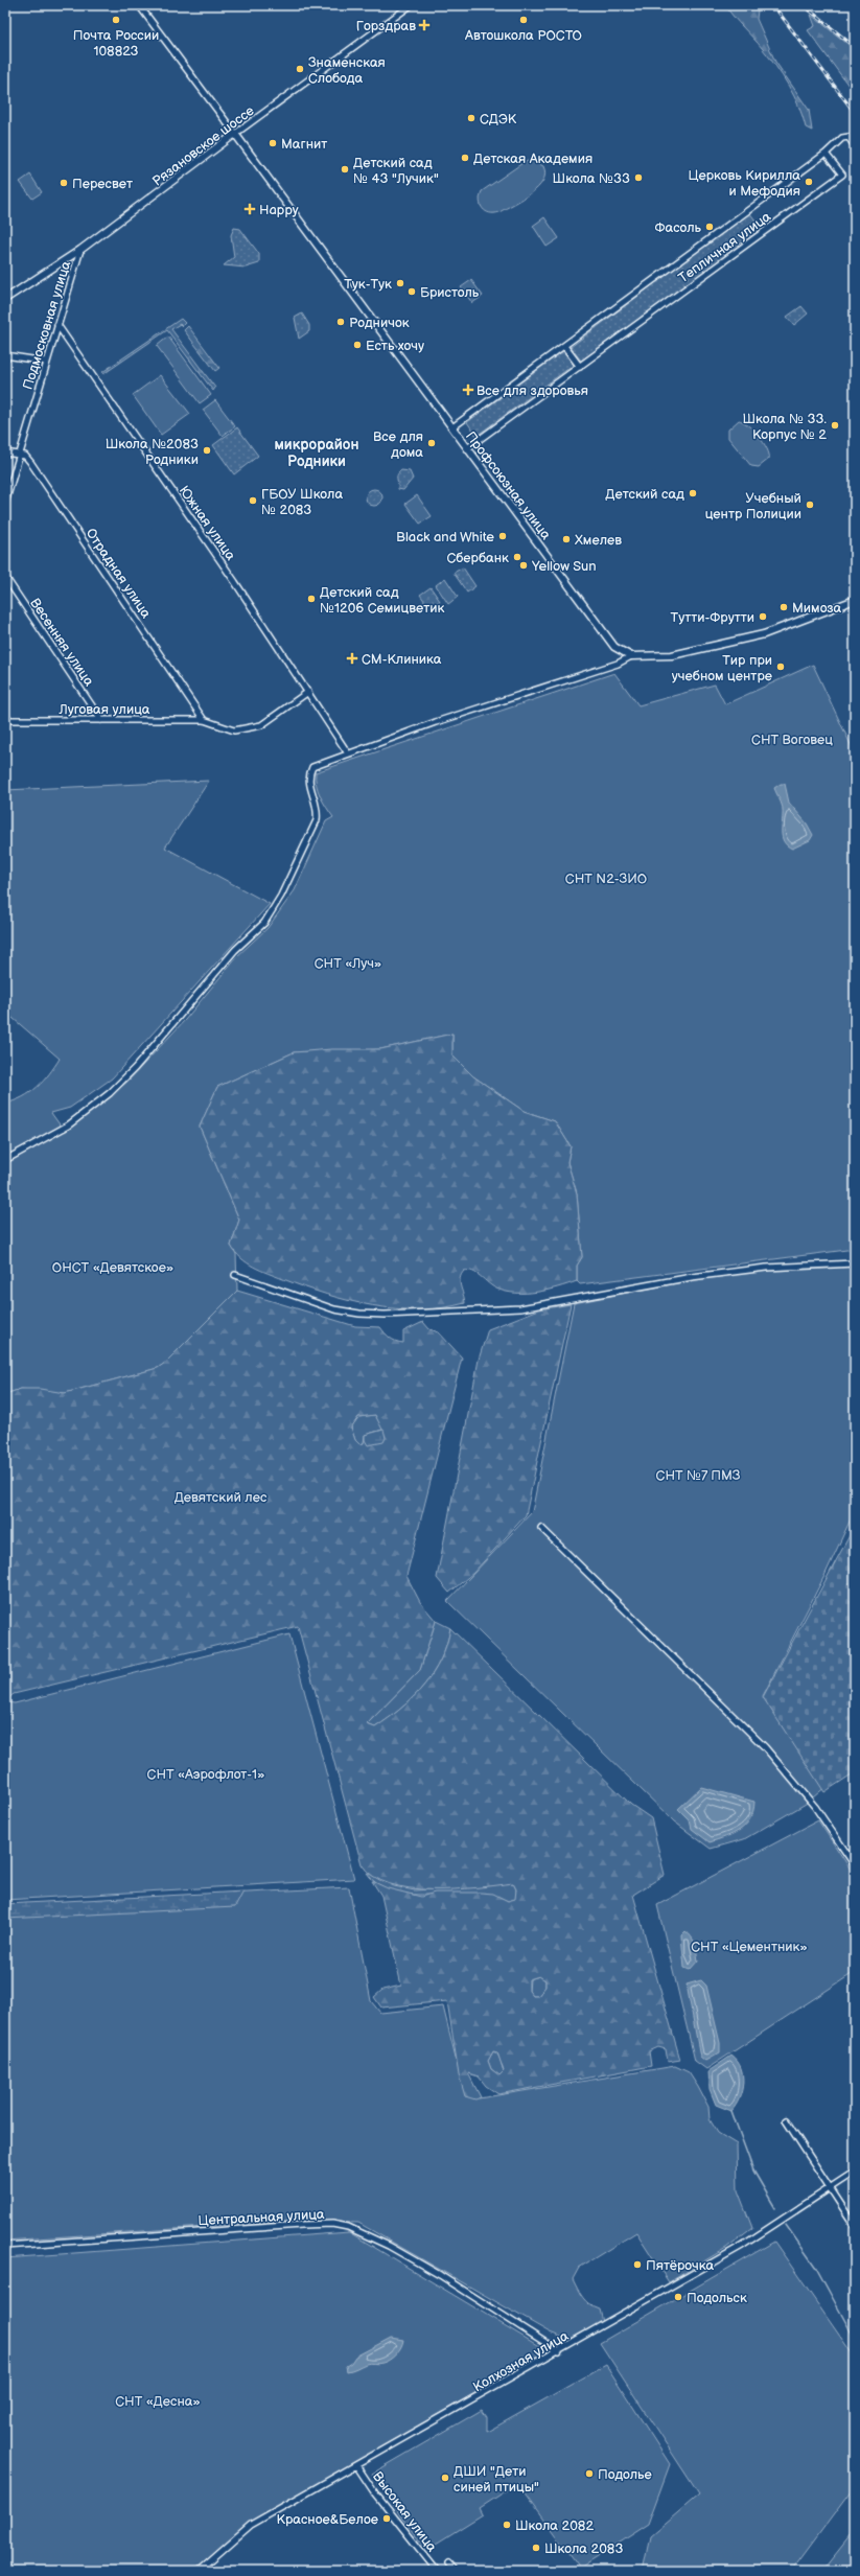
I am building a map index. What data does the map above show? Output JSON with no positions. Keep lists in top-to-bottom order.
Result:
{
  "streets": {
    "main road": ["Рязановское шоссе", "Профсоюзная улица"],
    "street": [
      "Тепличная улица",
      "Подмосковная улица",
      "Южная улица",
      "Отрадная улица",
      "Весенняя улица",
      "Луговая улица",
      "Центральная улица",
      "Колхозная улица",
      "Высокая улица"
    ]
  },
  "crossings": [
    ["Рязановское шоссе", "Подмосковная улица"],
    ["Рязановское шоссе", "Профсоюзная улица"],
    ["Тепличная улица", "Профсоюзная улица"],
    ["Подмосковная улица", "Южная улица"],
    ["Подмосковная улица", "Отрадная улица"],
    ["Южная улица", "Луговая улица"],
    ["Отрадная улица", "Луговая улица"],
    ["Весенняя улица", "Луговая улица"],
    ["Центральная улица", "Колхозная улица"],
    ["Колхозная улица", "Высокая улица"]
  ],
  "districts": ["микрорайон Родники"],
  "parks": [
    "СНТ Воговец",
    "СНТ N2-ЗИО",
    "СНТ «Луч»",
    "ОНСТ «Девятское»",
    "СНТ №7 ПМЗ",
    "Девятский лес",
    "СНТ «Аэрофлот-1»",
    "СНТ «Цементник»",
    "СНТ «Десна»"
  ],
  "places": {
    "other": [
      "Почта России 108823",
      "Автошкола РОСТО",
      "Знаменская Слобода",
      "СДЭК",
      "Магнит",
      "Детская Академия",
      "Детский сад № 43 \"Лучик\"",
      "Школа №33",
      "Церковь Кирилла и Мефодия",
      "Пересвет",
      "Фасоль",
      "Тук-Тук",
      "Бристоль",
      "Родничок",
      "Есть хочу",
      "Школа № 33. Корпус № 2",
      "Все для дома",
      "Школа №2083 Родники",
      "Детский сад",
      "ГБОУ Школа № 2083",
      "Учебный центр Полиции",
      "Black and White",
      "Хмелев",
      "Сбербанк",
      "Yellow Sun",
      "Детский сад №1206 Семицветик",
      "Мимоза",
      "Тутти-Фрутти",
      "Тир при учебном центре",
      "Пятёрочка",
      "Подольск",
      "Подолье",
      "ДШИ \"Дети синей птицы\"",
      "Красное&Белое",
      "Школа 2082",
      "Школа 2083"
    ],
    "health": [
      "Горздрав",
      "Happy",
      "Все для здоровья",
      "СМ-Клиника"
    ]
  }
}
